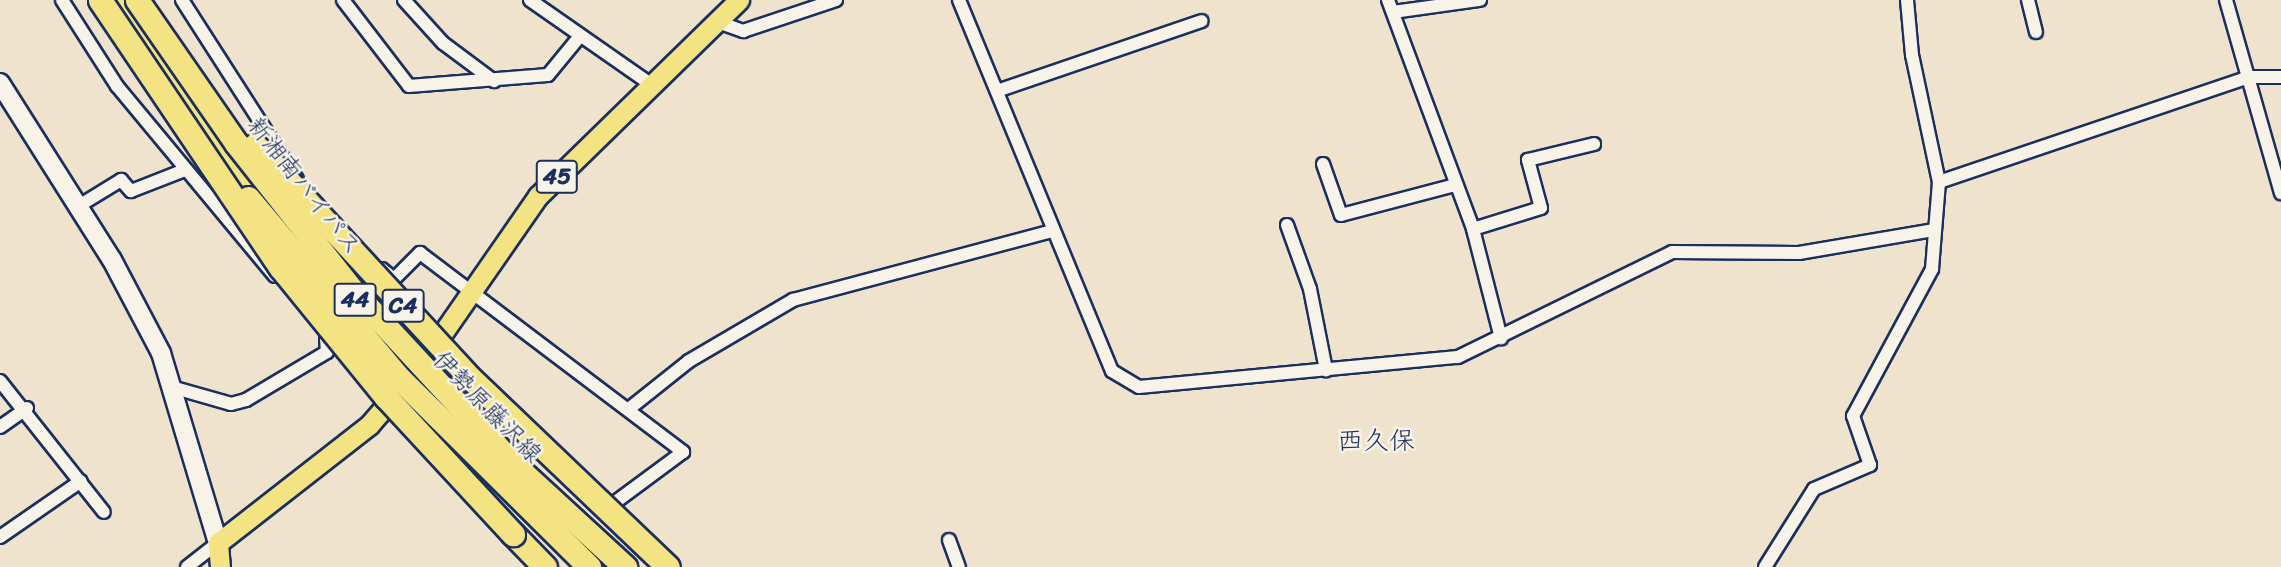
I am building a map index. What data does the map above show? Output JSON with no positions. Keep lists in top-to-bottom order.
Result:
{
  "streets": {
    "highway": ["新湘南バイパス", "C4"],
    "main road": ["45", "44", "伊勢原藤沢線"]
  },
  "crossings": [
    ["45", "伊勢原藤沢線"],
    ["新湘南バイパス", "C4"],
    ["新湘南バイパス", "伊勢原藤沢線"],
    ["C4", "伊勢原藤沢線"]
  ],
  "districts": ["西久保"]
}
